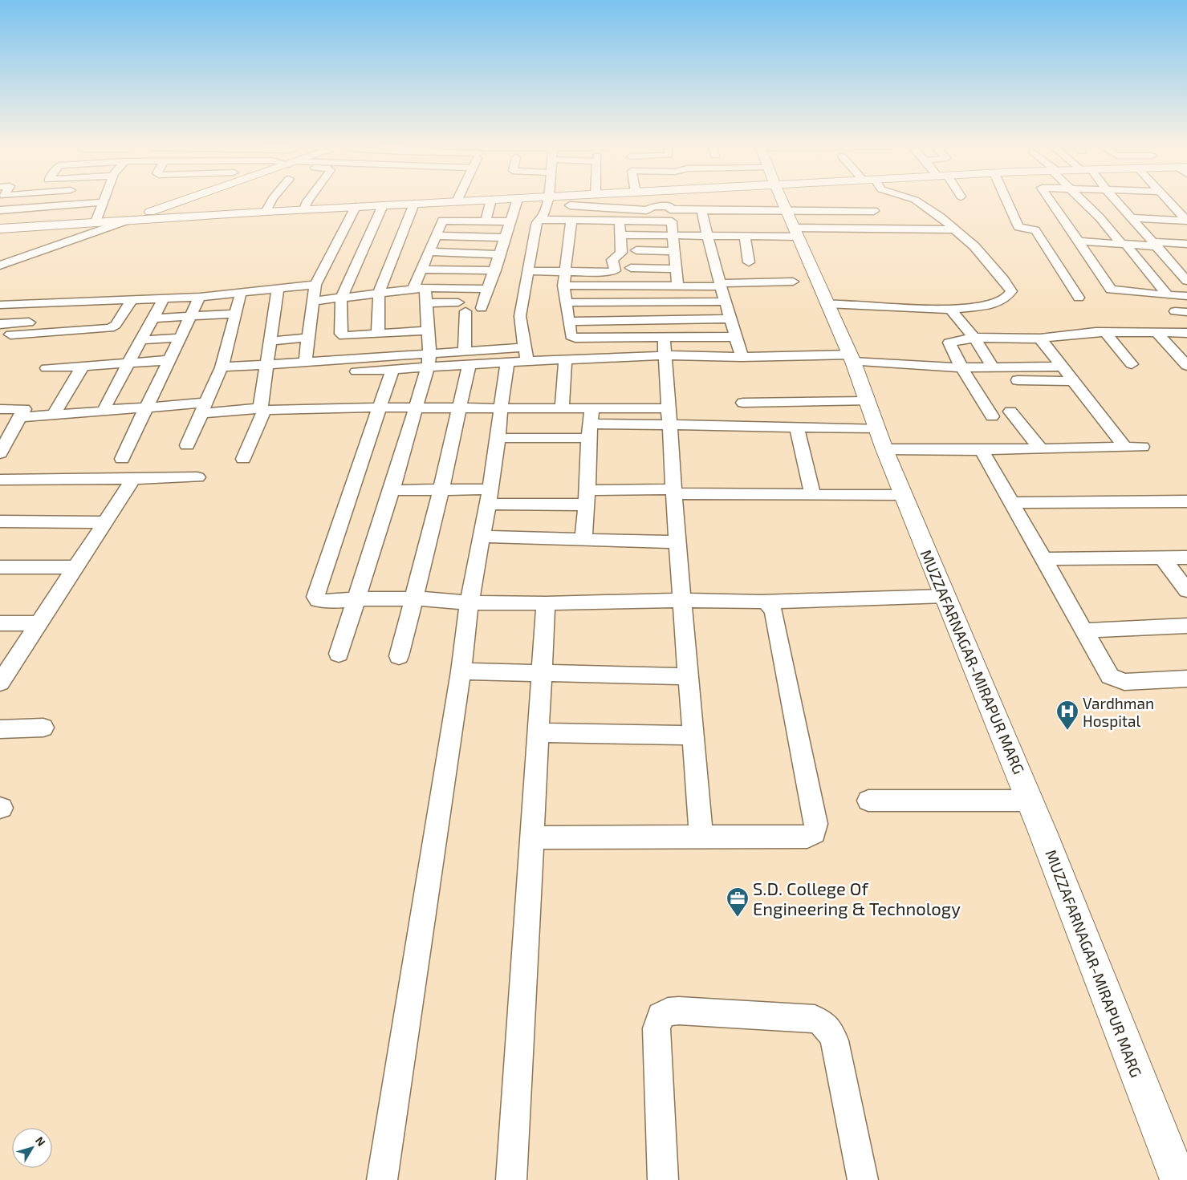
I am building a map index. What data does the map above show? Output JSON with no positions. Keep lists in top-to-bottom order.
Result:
{
  "streets": {
    "main road": ["MUZZAFARNAGAR-MIRAPUR MARG"]
  },
  "places": {
    "hospital": ["Vardhman Hospital"],
    "office": ["S.D. College Of Engineering & Technology"]
  },
  "north": "top right"
}
